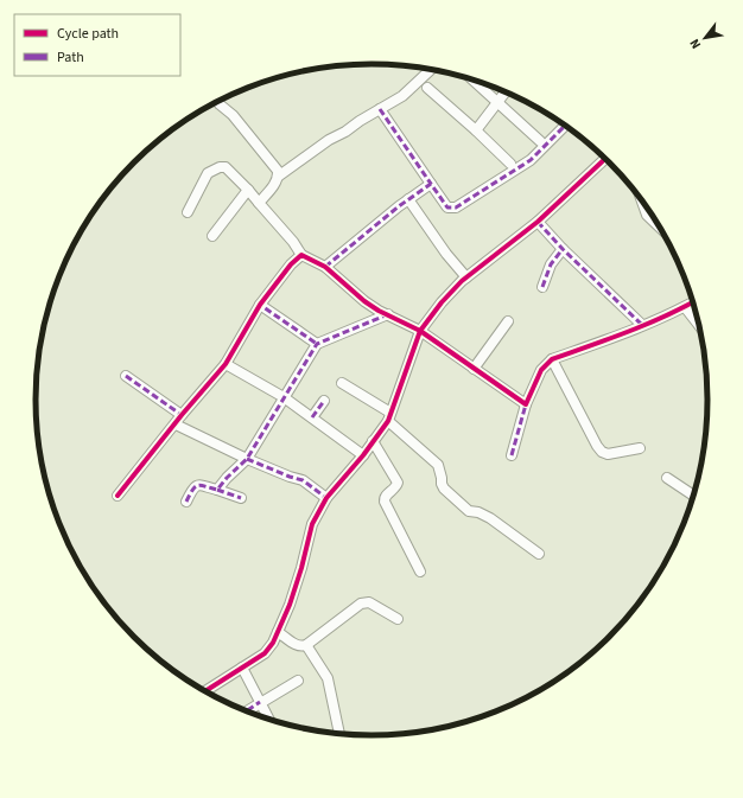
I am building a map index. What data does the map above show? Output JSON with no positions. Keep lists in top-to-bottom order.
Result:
{
  "legend": ["Cycle path", "Path"],
  "north": "bottom left"
}
